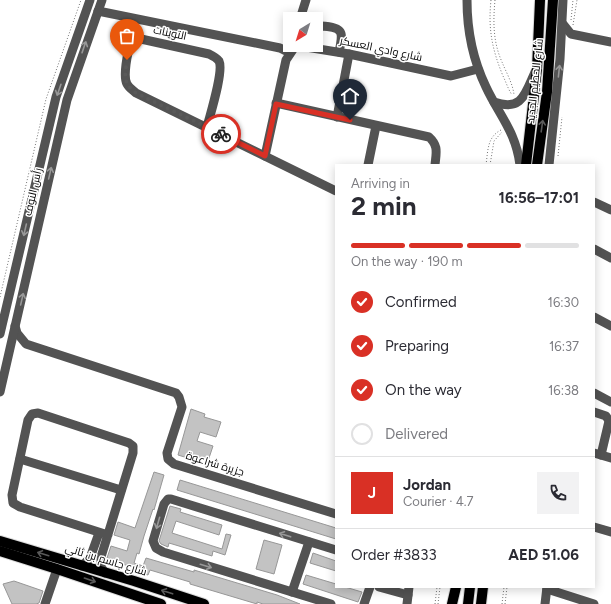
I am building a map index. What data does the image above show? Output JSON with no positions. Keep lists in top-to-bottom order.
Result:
{
  "streets": {
    "main road": ["شارع الحطيم الجديد", "شارع جاسم بن ثاني"],
    "street": [
      "التوينات",
      "شارع وادي العسكر",
      "رأس النوف",
      "جزيرة شراعوة"
    ]
  },
  "north": "bottom left",
  "page": {
    "heading": ["2 min", "Arriving in", "16:56–17:01"],
    "panel": [
      "Jordan",
      "Courier · 4.7",
      "Order #3833",
      "AED 51.06"
    ],
    "bar": "On the way · 190 m",
    "list": [
      ["Confirmed", "16:30"],
      ["Preparing", "16:37"],
      ["On the way", "16:38"],
      "Delivered"
    ],
    "round": "J"
  }
}
